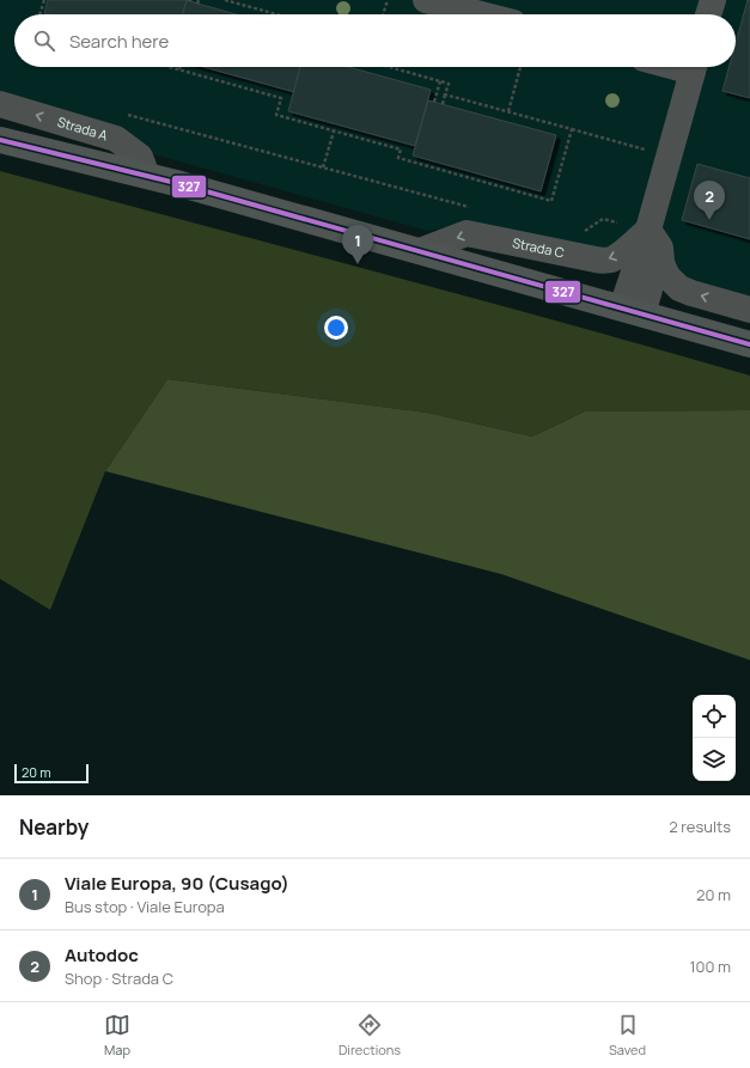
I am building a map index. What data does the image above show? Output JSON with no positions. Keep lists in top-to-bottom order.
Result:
{
  "streets": {
    "street": ["Strada A", "Strada C"]
  },
  "one_way": ["Strada A", "Strada C"],
  "lines": ["transit line 327"],
  "scale_bar": "20 m",
  "page": {
    "search": "Search here",
    "pins": ["2", "1"],
    "scale": "20 m",
    "heading": ["Nearby", "2 results"],
    "list": [
      {
        "mark": "1",
        "name": "Viale Europa, 90 (Cusago)",
        "note": "Bus stop · Viale Europa",
        "value": "20 m"
      },
      {
        "mark": "2",
        "name": "Autodoc",
        "note": "Shop · Strada C",
        "value": "100 m"
      }
    ],
    "nav": ["Map", "Directions", "Saved"]
  }
}
